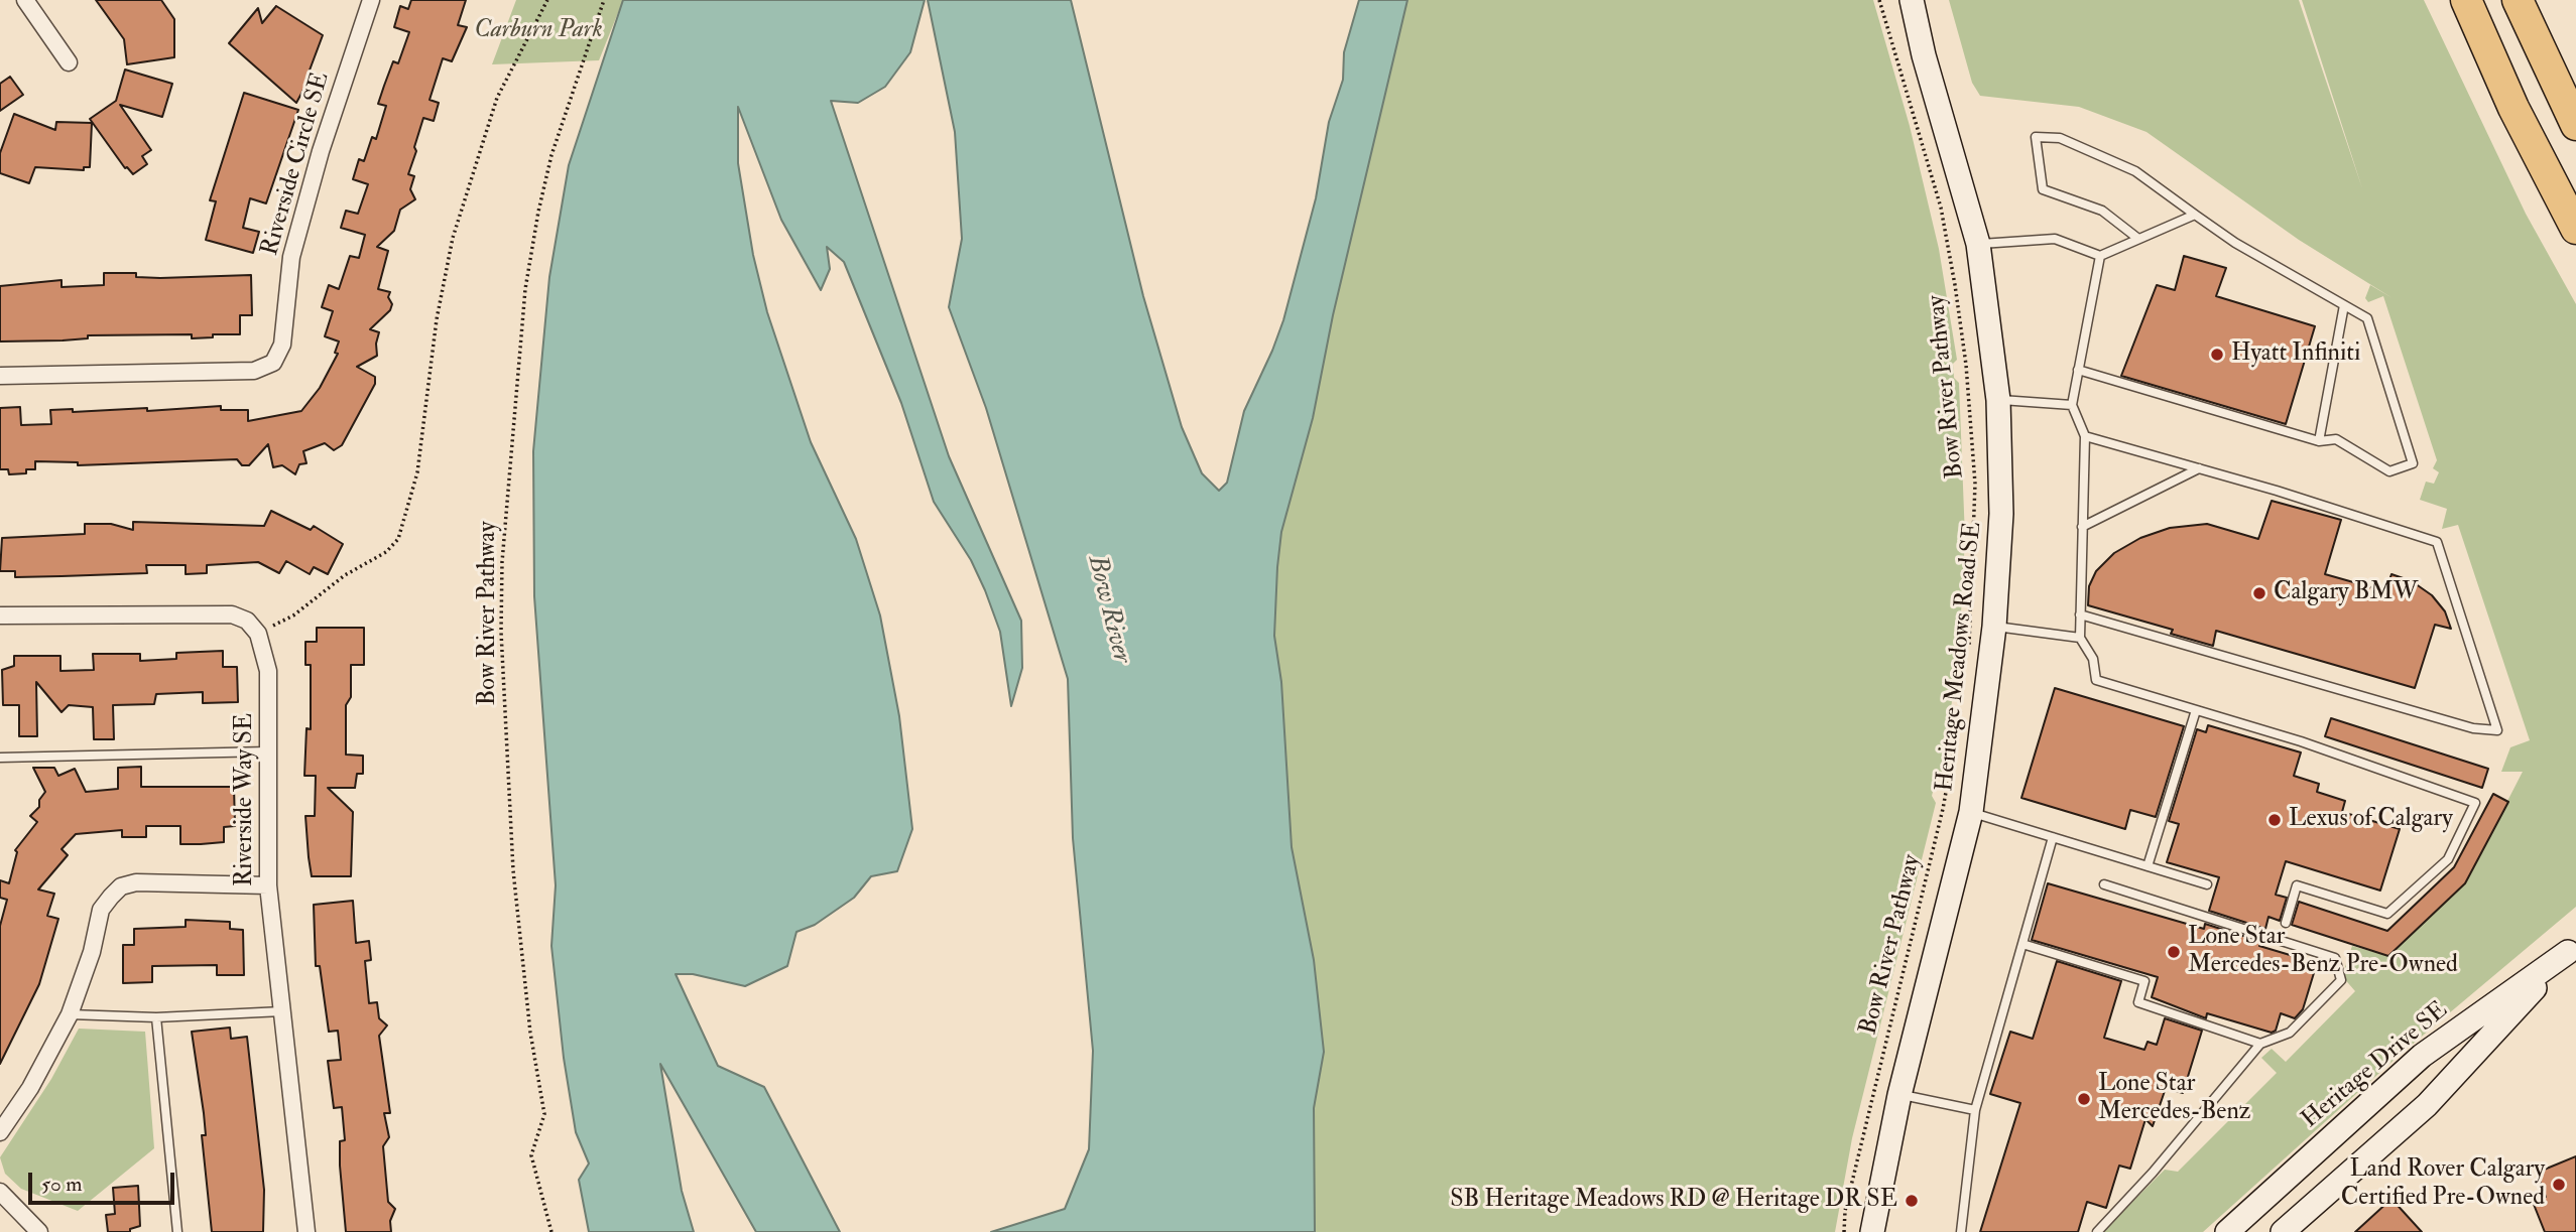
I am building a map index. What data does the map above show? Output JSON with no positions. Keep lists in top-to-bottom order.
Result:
{
  "streets": {
    "main road": ["Heritage Meadows Road SE", "Heritage Drive SE"],
    "street": ["Riverside Circle SE", "Riverside Way SE"],
    "path": ["Bow River Pathway"]
  },
  "water": ["Bow River"],
  "parks": ["Carburn Park"],
  "places": [
    "Hyatt Infiniti",
    "Calgary BMW",
    "Lexus of Calgary",
    "Lone Star Mercedes-Benz Pre-Owned",
    "Lone Star Mercedes-Benz",
    "Land Rover Calgary Certified Pre-Owned",
    "SB Heritage Meadows RD @ Heritage DR SE"
  ],
  "scale_bar": "50 m"
}
